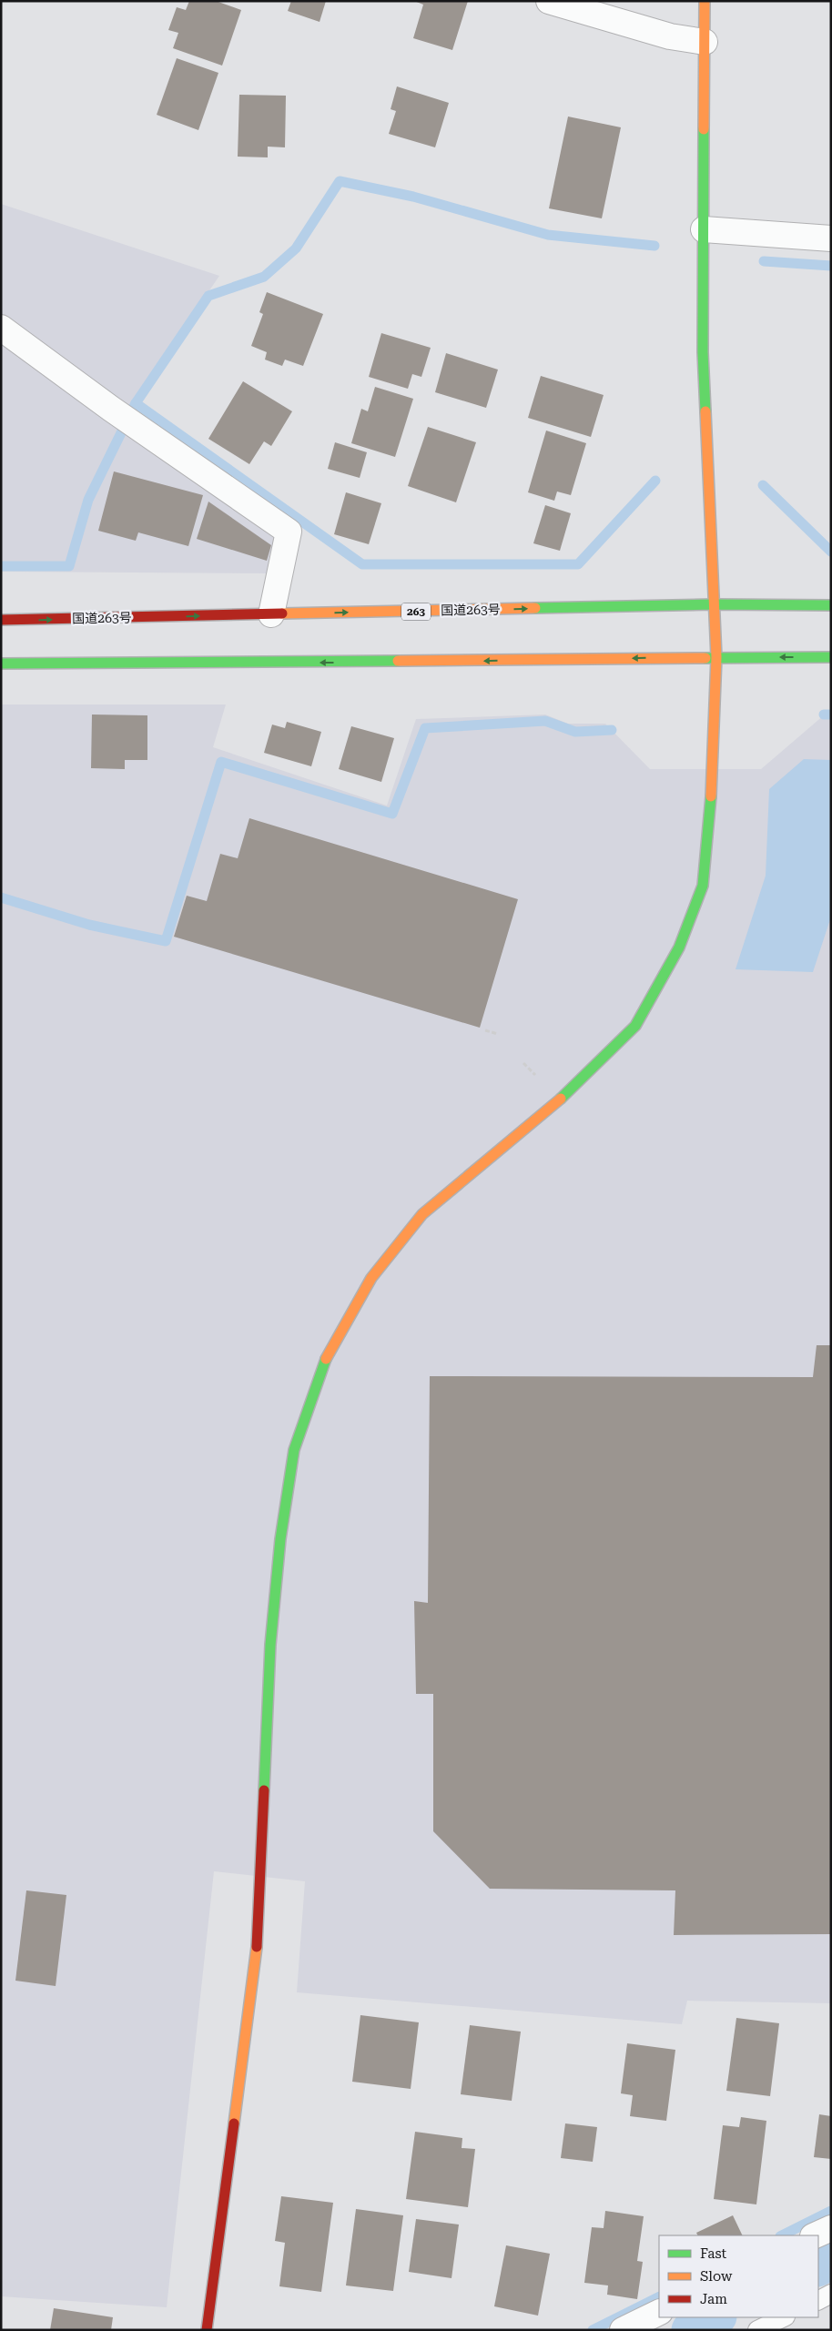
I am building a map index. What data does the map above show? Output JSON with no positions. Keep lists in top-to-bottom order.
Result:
{
  "streets": {
    "main road": ["国道263号", "263"]
  },
  "legend": ["Fast", "Slow", "Jam"]
}
